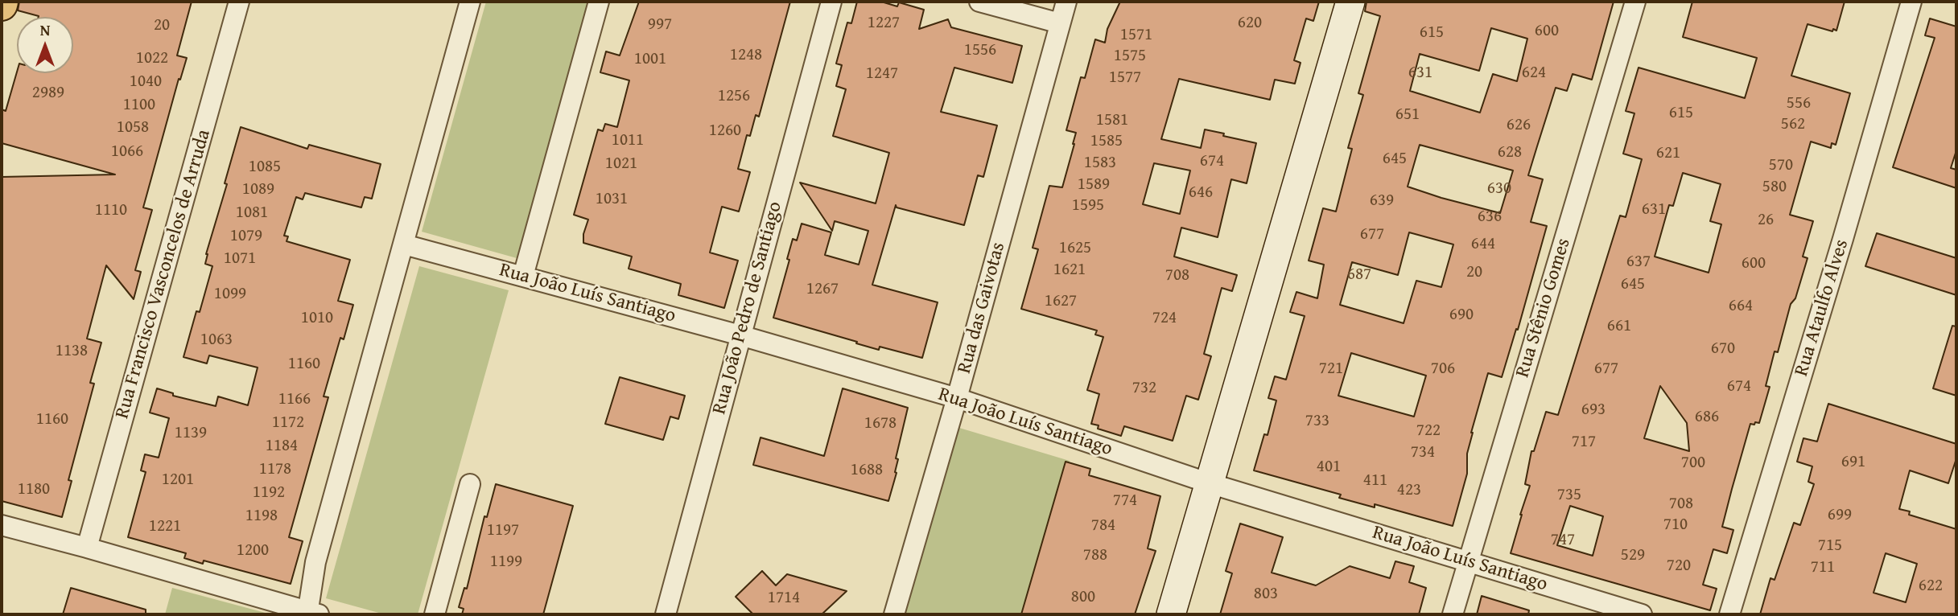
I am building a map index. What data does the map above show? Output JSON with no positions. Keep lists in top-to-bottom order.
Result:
{
  "streets": {
    "street": [
      "Rua Francisco Vasconcelos de Arruda",
      "Rua João Luís Santiago",
      "Rua João Pedro de Santiago",
      "Rua das Gaivotas",
      "Rua Stênio Gomes",
      "Rua Ataulfo Alves"
    ]
  },
  "crossings": [
    ["Rua João Luís Santiago", "Rua João Pedro de Santiago"],
    ["Rua João Luís Santiago", "Rua das Gaivotas"],
    ["Rua João Luís Santiago", "Rua Stênio Gomes"]
  ],
  "house_numbers": [
    "1227",
    "620",
    "997",
    "20",
    "600",
    "615",
    "1571",
    "1556",
    "1248",
    "1575",
    "1022",
    "1001",
    "631",
    "624",
    "1247",
    "1577",
    "1040",
    "2989",
    "1256",
    "556",
    "1100",
    "615",
    "651",
    "1581",
    "562",
    "626",
    "1058",
    "1260",
    "1011",
    "1585",
    "1066",
    "628",
    "621",
    "645",
    "674",
    "1583",
    "1021",
    "570",
    "1085",
    "1589",
    "580",
    "630",
    "1089",
    "646",
    "1031",
    "639",
    "1595",
    "631",
    "1110",
    "1081",
    "636",
    "26",
    "677",
    "1079",
    "644",
    "1625",
    "1071",
    "637",
    "600",
    "1621",
    "20",
    "687",
    "708",
    "645",
    "1267",
    "1099",
    "1627",
    "664",
    "690",
    "1010",
    "724",
    "661",
    "1063",
    "670",
    "1138",
    "1160",
    "721",
    "706",
    "677",
    "674",
    "732",
    "1166",
    "693",
    "686",
    "1160",
    "733",
    "1172",
    "1678",
    "722",
    "1139",
    "717",
    "1184",
    "734",
    "691",
    "700",
    "401",
    "1178",
    "1688",
    "1201",
    "411",
    "1180",
    "423",
    "1192",
    "735",
    "774",
    "708",
    "699",
    "1198",
    "710",
    "784",
    "1221",
    "1197",
    "747",
    "715",
    "1200",
    "788",
    "529",
    "1199",
    "720",
    "711",
    "622",
    "803",
    "800",
    "1714"
  ],
  "north": "top"
}
